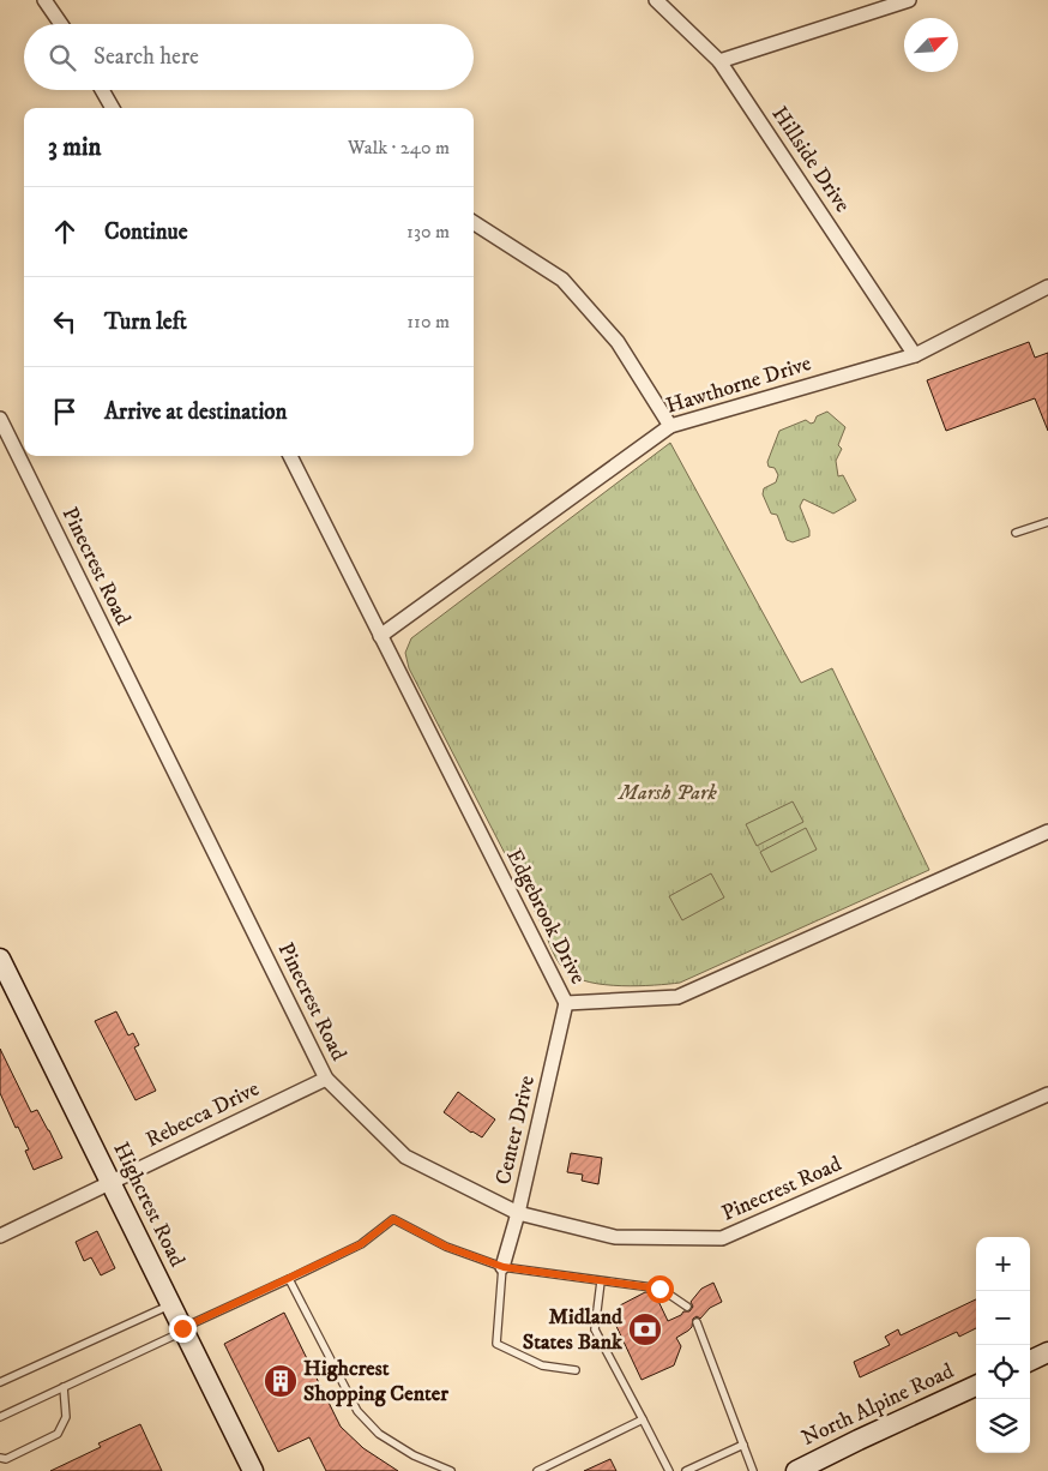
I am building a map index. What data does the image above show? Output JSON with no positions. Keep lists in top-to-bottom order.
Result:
{
  "streets": {
    "street": [
      "Hillside Drive",
      "Hawthorne Drive",
      "Pinecrest Road",
      "Edgebrook Drive",
      "Rebecca Drive",
      "Center Drive",
      "Highcrest Road",
      "North Alpine Road"
    ]
  },
  "crossings": [
    ["Hillside Drive", "Hawthorne Drive"],
    ["Hawthorne Drive", "Edgebrook Drive"],
    ["Pinecrest Road", "Rebecca Drive"],
    ["Pinecrest Road", "Center Drive"],
    ["Edgebrook Drive", "Center Drive"],
    ["Rebecca Drive", "Highcrest Road"]
  ],
  "parks": ["Marsh Park"],
  "places": {
    "bank": ["Midland States Bank"],
    "building": ["Highcrest Shopping Center"]
  },
  "north": "top right",
  "page": {
    "search": "Search here",
    "heading": ["3 min", "Walk · 240 m"],
    "list": [
      ["Continue", "130 m"],
      ["Turn left", "110 m"],
      "Arrive at destination"
    ],
    "map_buttons": ["+", "−"]
  }
}
